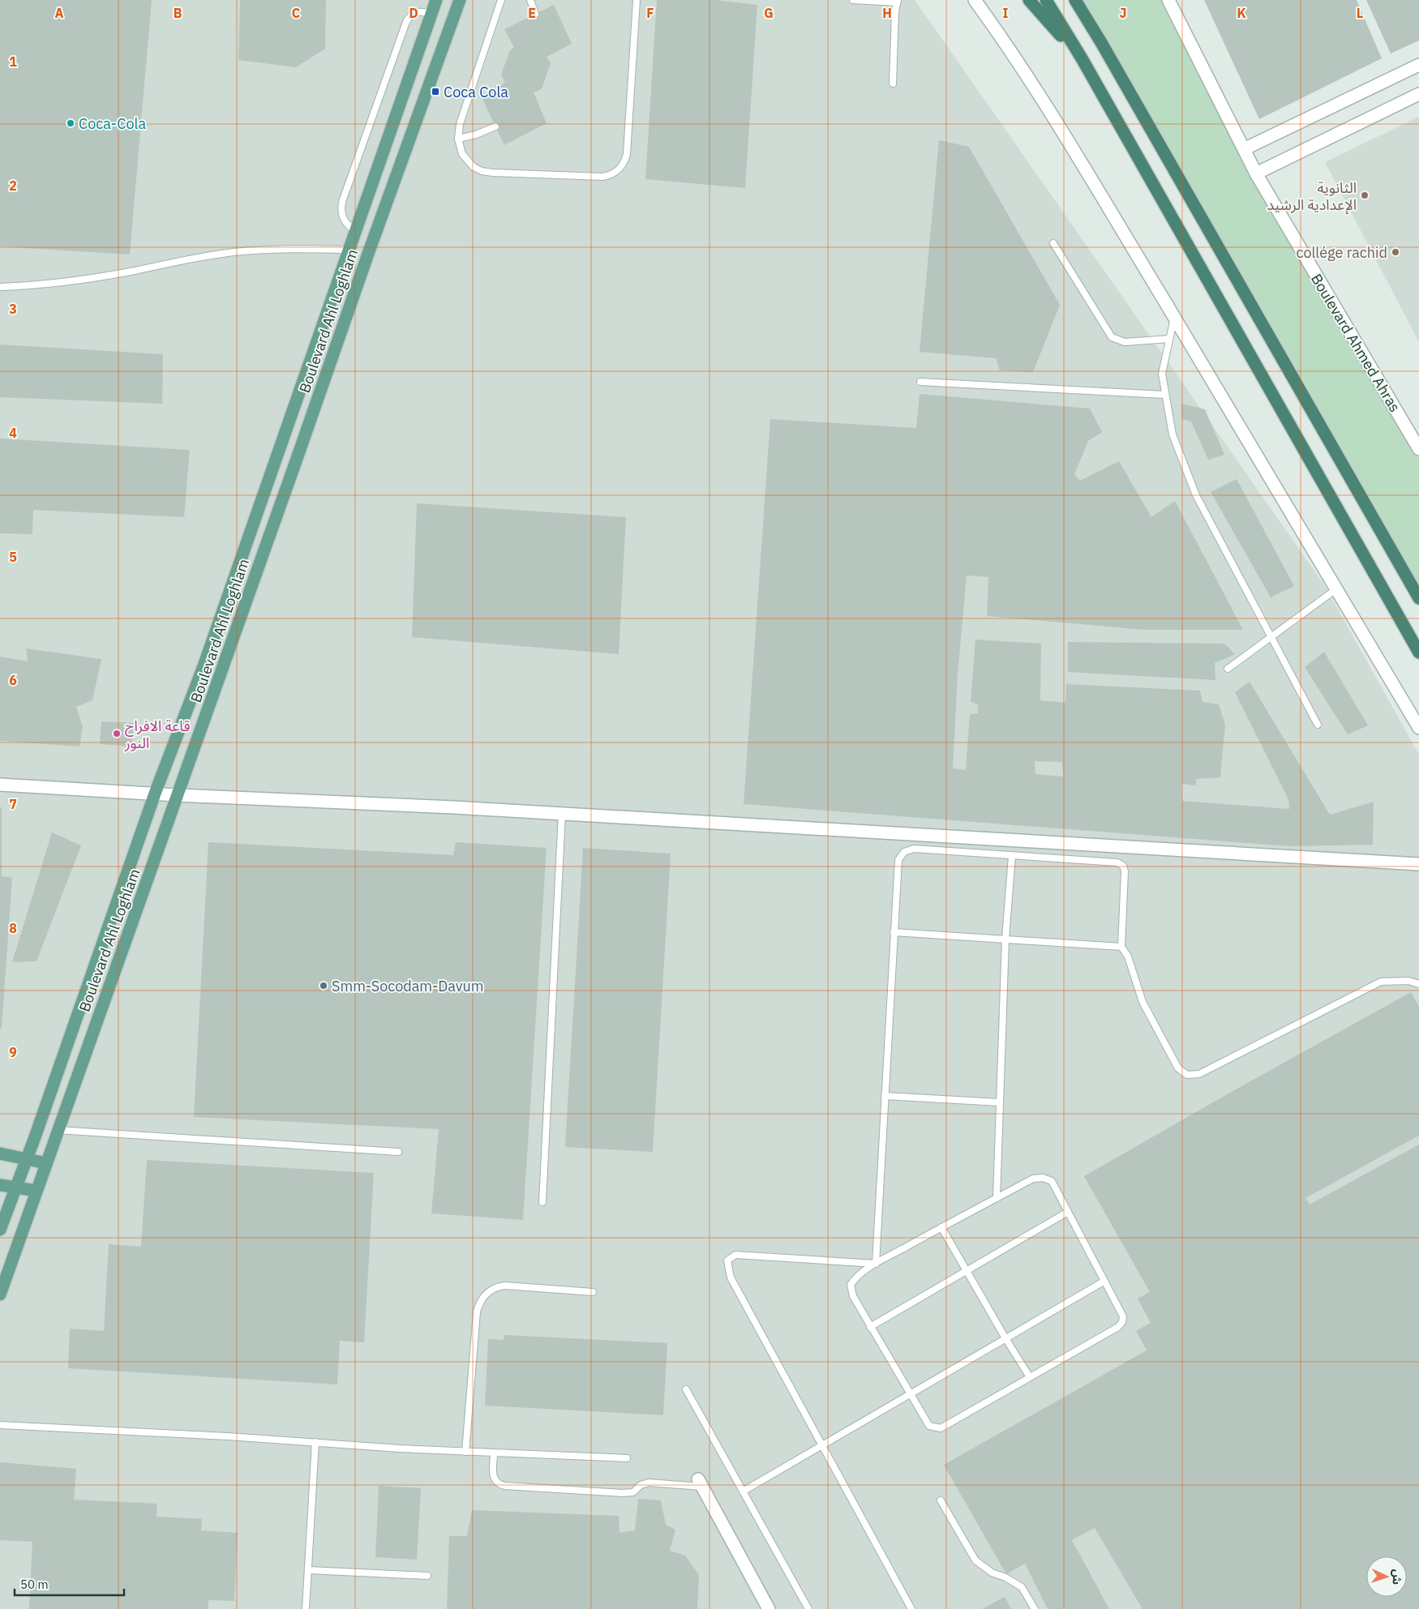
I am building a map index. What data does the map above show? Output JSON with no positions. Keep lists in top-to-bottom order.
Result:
{
  "streets": {
    "main road": ["Boulevard Ahl Loghlam"],
    "street": ["Boulevard Ahmed Ahras"]
  },
  "places": {
    "transit": ["Coca Cola"],
    "other": [
      "Coca-Cola",
      "الثانوية الإعدادية الرشيد",
      "collége rachid",
      "قاعة الافراح النور",
      "Smm-Socodam-Davum"
    ]
  },
  "scale_bar": "50 m",
  "north": "right",
  "grid": {
    "columns": [
      "A",
      "B",
      "C",
      "D",
      "E",
      "F",
      "G",
      "H",
      "I",
      "J",
      "K",
      "L"
    ],
    "rows": [
      "1",
      "2",
      "3",
      "4",
      "5",
      "6",
      "7",
      "8",
      "9"
    ]
  }
}
